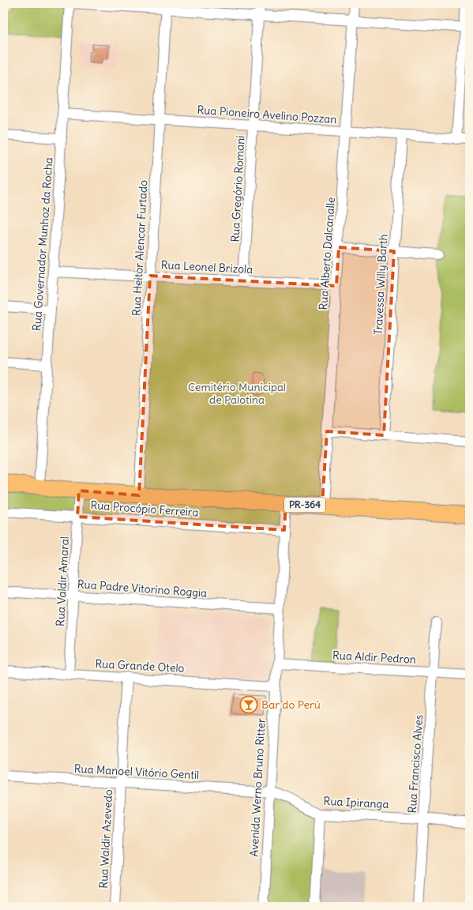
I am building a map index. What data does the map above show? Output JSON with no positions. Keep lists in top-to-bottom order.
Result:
{
  "streets": {
    "main road": ["PR-364"],
    "street": [
      "Rua Pioneiro Avelino Pozzan",
      "Rua Gregório Romani",
      "Rua Governador Munhoz da Rocha",
      "Rua Heitor Alencar Furtado",
      "Rua Alberto Dalcanalle",
      "Rua Leonel Brizola",
      "Travessa Willy Barth",
      "Rua Procópio Ferreira",
      "Rua Valdir Amaral",
      "Rua Padre Vitorino Roggia",
      "Rua Aldir Pedron",
      "Rua Grande Otelo",
      "Rua Francisco Alves",
      "Rua Manoel Vitório Gentil",
      "Avenida Werno Bruno Ritter",
      "Rua Ipiranga",
      "Rua Waldir Azevedo"
    ]
  },
  "crossings": [
    ["Rua Pioneiro Avelino Pozzan", "Rua Gregório Romani"],
    ["Rua Pioneiro Avelino Pozzan", "Rua Governador Munhoz da Rocha"],
    ["Rua Pioneiro Avelino Pozzan", "Rua Heitor Alencar Furtado"],
    ["Rua Pioneiro Avelino Pozzan", "Rua Alberto Dalcanalle"],
    ["Rua Pioneiro Avelino Pozzan", "Travessa Willy Barth"],
    ["Rua Gregório Romani", "Rua Leonel Brizola"],
    ["Rua Governador Munhoz da Rocha", "Rua Leonel Brizola"],
    ["Rua Governador Munhoz da Rocha", "PR-364"],
    ["Rua Heitor Alencar Furtado", "Rua Leonel Brizola"],
    ["Rua Heitor Alencar Furtado", "PR-364"],
    ["Rua Alberto Dalcanalle", "Rua Leonel Brizola"],
    ["Rua Alberto Dalcanalle", "PR-364"],
    ["PR-364", "Rua Valdir Amaral"],
    ["PR-364", "Avenida Werno Bruno Ritter"],
    ["Rua Procópio Ferreira", "Rua Valdir Amaral"],
    ["Rua Procópio Ferreira", "Avenida Werno Bruno Ritter"],
    ["Rua Valdir Amaral", "Rua Padre Vitorino Roggia"],
    ["Rua Valdir Amaral", "Rua Grande Otelo"],
    ["Rua Padre Vitorino Roggia", "Avenida Werno Bruno Ritter"],
    ["Rua Aldir Pedron", "Rua Francisco Alves"],
    ["Rua Aldir Pedron", "Avenida Werno Bruno Ritter"],
    ["Rua Grande Otelo", "Avenida Werno Bruno Ritter"],
    ["Rua Grande Otelo", "Rua Waldir Azevedo"],
    ["Rua Francisco Alves", "Rua Ipiranga"],
    ["Rua Manoel Vitório Gentil", "Avenida Werno Bruno Ritter"],
    ["Rua Manoel Vitório Gentil", "Rua Ipiranga"],
    ["Rua Manoel Vitório Gentil", "Rua Waldir Azevedo"],
    ["Avenida Werno Bruno Ritter", "Rua Ipiranga"]
  ],
  "parks": ["Cemitério Municipal de Palotina"],
  "places": {
    "bar": ["Bar do Perú"]
  }
}
